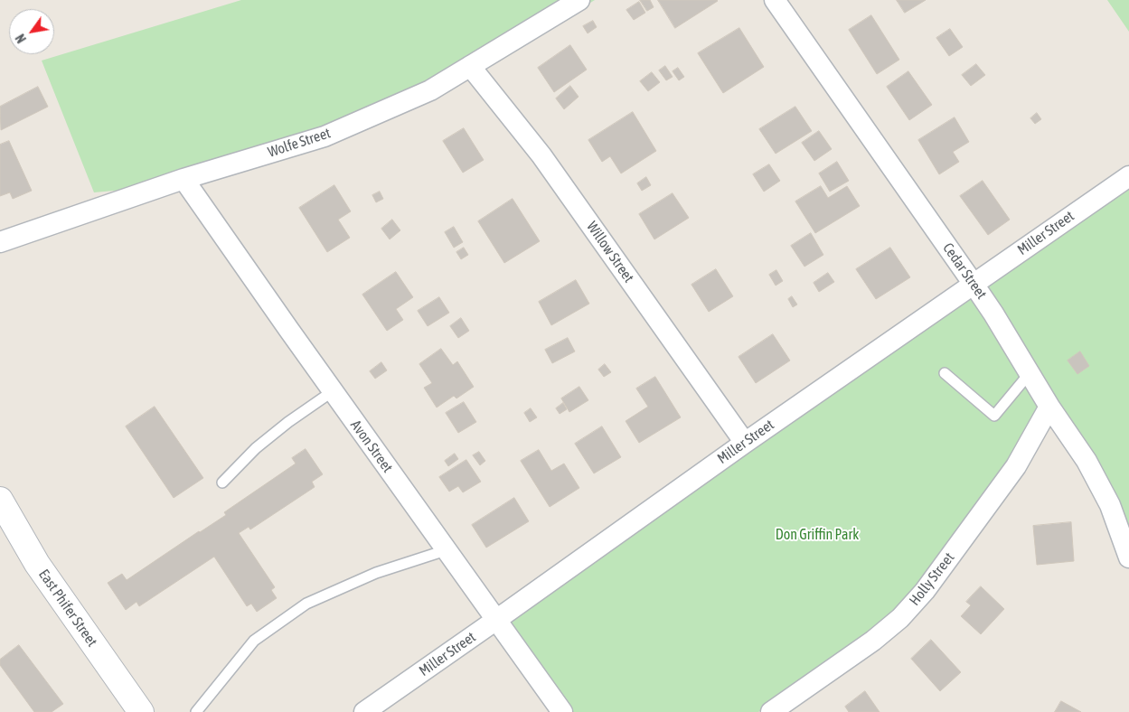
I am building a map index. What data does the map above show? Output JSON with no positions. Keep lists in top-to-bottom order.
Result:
{
  "streets": {
    "street": [
      "Wolfe Street",
      "Miller Street",
      "Willow Street",
      "Cedar Street",
      "Avon Street",
      "Holly Street",
      "East Phifer Street"
    ]
  },
  "crossings": [
    ["Wolfe Street", "Willow Street"],
    ["Wolfe Street", "Avon Street"],
    ["Miller Street", "Willow Street"],
    ["Miller Street", "Cedar Street"],
    ["Miller Street", "Avon Street"],
    ["Cedar Street", "Holly Street"]
  ],
  "parks": ["Don Griffin Park"],
  "north": "bottom left"
}
